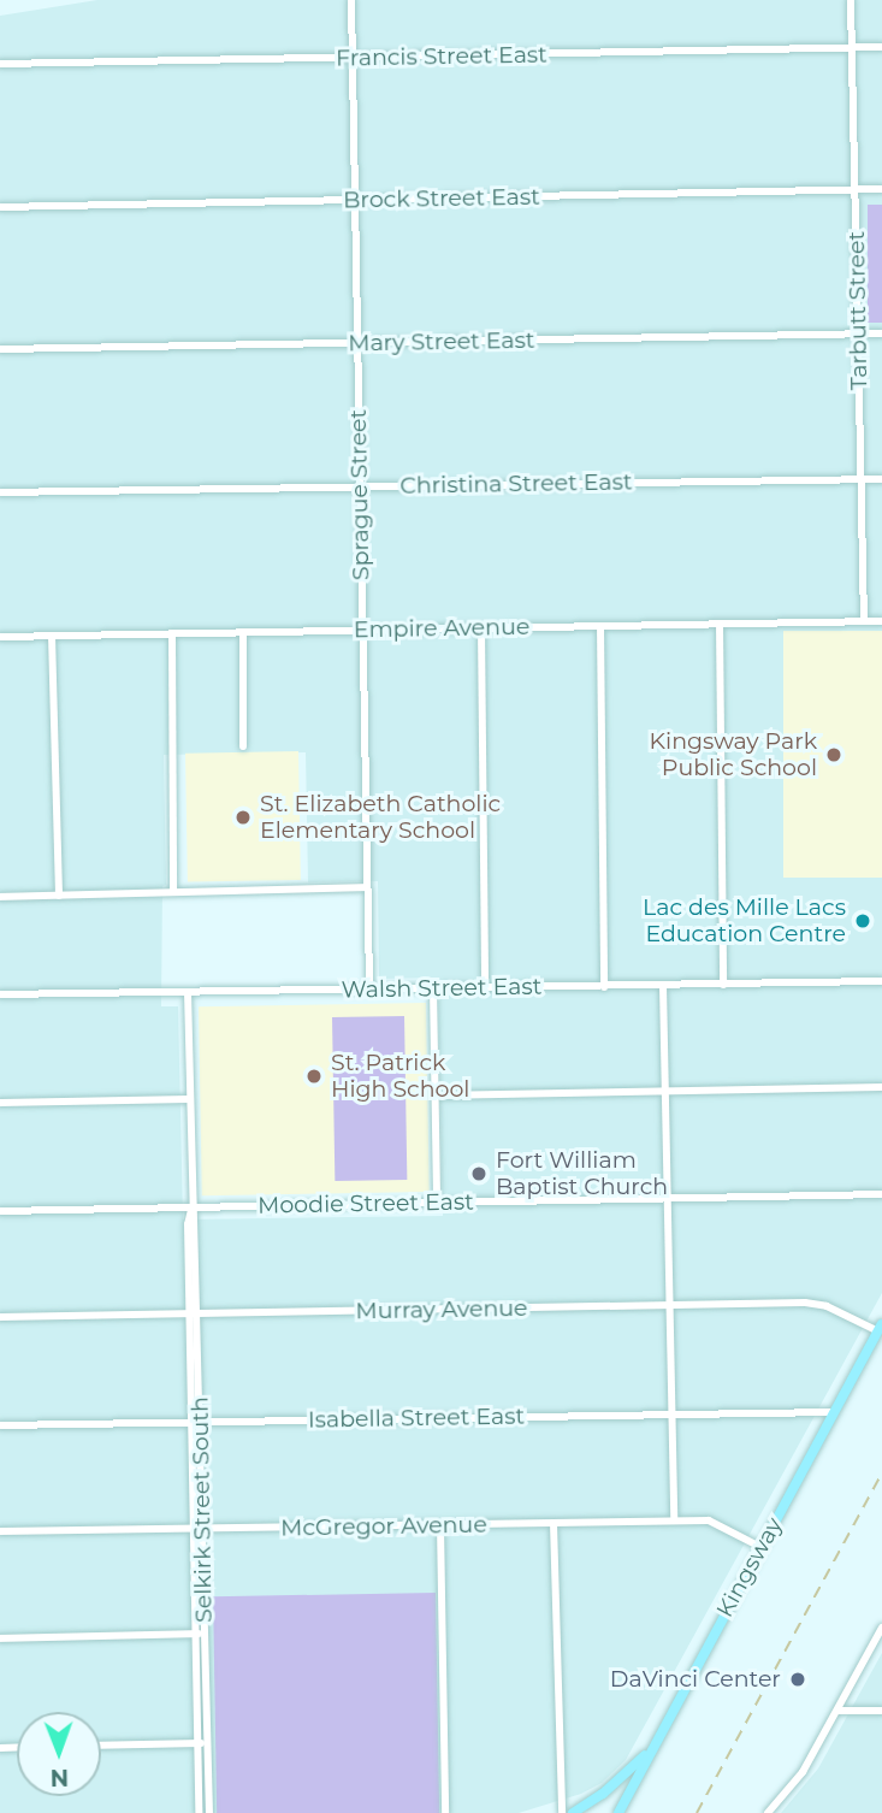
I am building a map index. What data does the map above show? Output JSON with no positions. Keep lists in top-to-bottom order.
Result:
{
  "streets": {
    "main road": ["Kingsway"],
    "street": [
      "Francis Street East",
      "Brock Street East",
      "Tarbutt Street",
      "Mary Street East",
      "Christina Street East",
      "Sprague Street",
      "Empire Avenue",
      "Walsh Street East",
      "Moodie Street East",
      "Murray Avenue",
      "Isabella Street East",
      "Selkirk Street South",
      "McGregor Avenue"
    ]
  },
  "crossings": [
    ["Francis Street East", "Tarbutt Street"],
    ["Francis Street East", "Sprague Street"],
    ["Brock Street East", "Tarbutt Street"],
    ["Brock Street East", "Sprague Street"],
    ["Tarbutt Street", "Mary Street East"],
    ["Tarbutt Street", "Christina Street East"],
    ["Tarbutt Street", "Empire Avenue"],
    ["Mary Street East", "Sprague Street"],
    ["Christina Street East", "Sprague Street"],
    ["Sprague Street", "Empire Avenue"],
    ["Sprague Street", "Walsh Street East"],
    ["Walsh Street East", "Selkirk Street South"],
    ["Moodie Street East", "Selkirk Street South"],
    ["Murray Avenue", "Selkirk Street South"],
    ["Murray Avenue", "Kingsway"],
    ["Isabella Street East", "Selkirk Street South"],
    ["Isabella Street East", "Kingsway"],
    ["Selkirk Street South", "McGregor Avenue"],
    ["McGregor Avenue", "Kingsway"]
  ],
  "places": [
    "Kingsway Park Public School",
    "St. Elizabeth Catholic Elementary School",
    "Lac des Mille Lacs Education Centre",
    "St. Patrick High School",
    "Fort William Baptist Church",
    "DaVinci Center"
  ],
  "north": "bottom"
}
